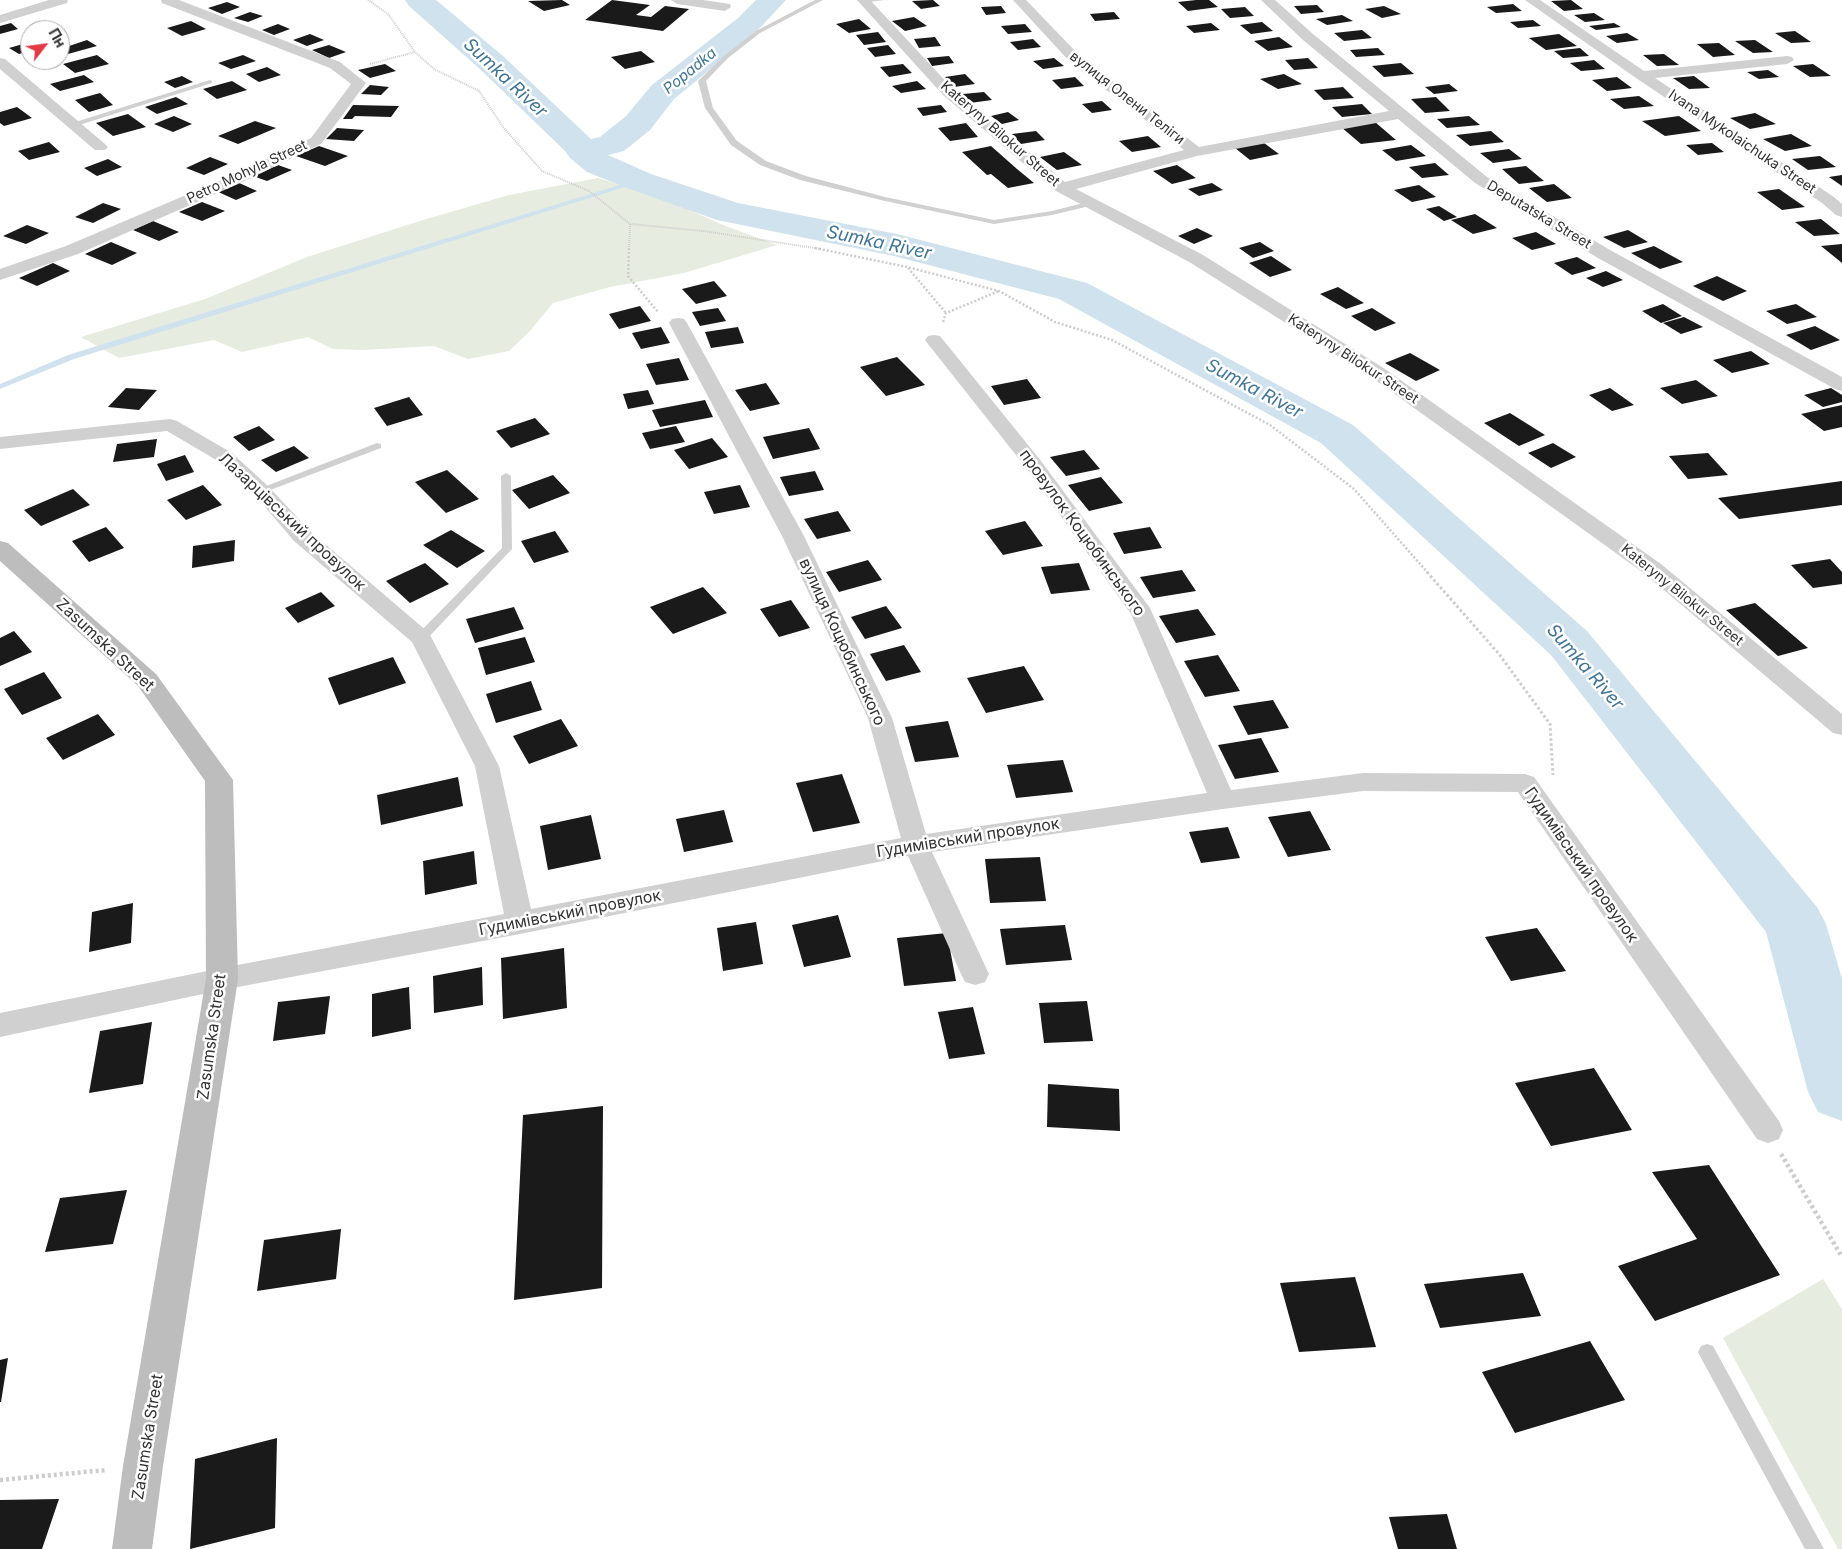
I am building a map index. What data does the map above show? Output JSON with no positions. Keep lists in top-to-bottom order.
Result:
{
  "streets": {
    "street": [
      "вулиця Олени Теліги",
      "Kateryny Bilokur Street",
      "Ivana Mykolaichuka Street",
      "Petro Mohyla Street",
      "Deputatska Street",
      "Лазарцівський провулок",
      "провулок Коцюбинського",
      "вулиця Коцюбинського",
      "Zasumska Street",
      "Гудимівський провулок"
    ]
  },
  "crossings": [
    ["Лазарцівський провулок", "Гудимівський провулок"],
    ["провулок Коцюбинського", "Гудимівський провулок"],
    ["вулиця Коцюбинського", "Гудимівський провулок"],
    ["Zasumska Street", "Гудимівський провулок"]
  ],
  "water": ["Popadka", "Sumka River"],
  "north": "top right"
}
